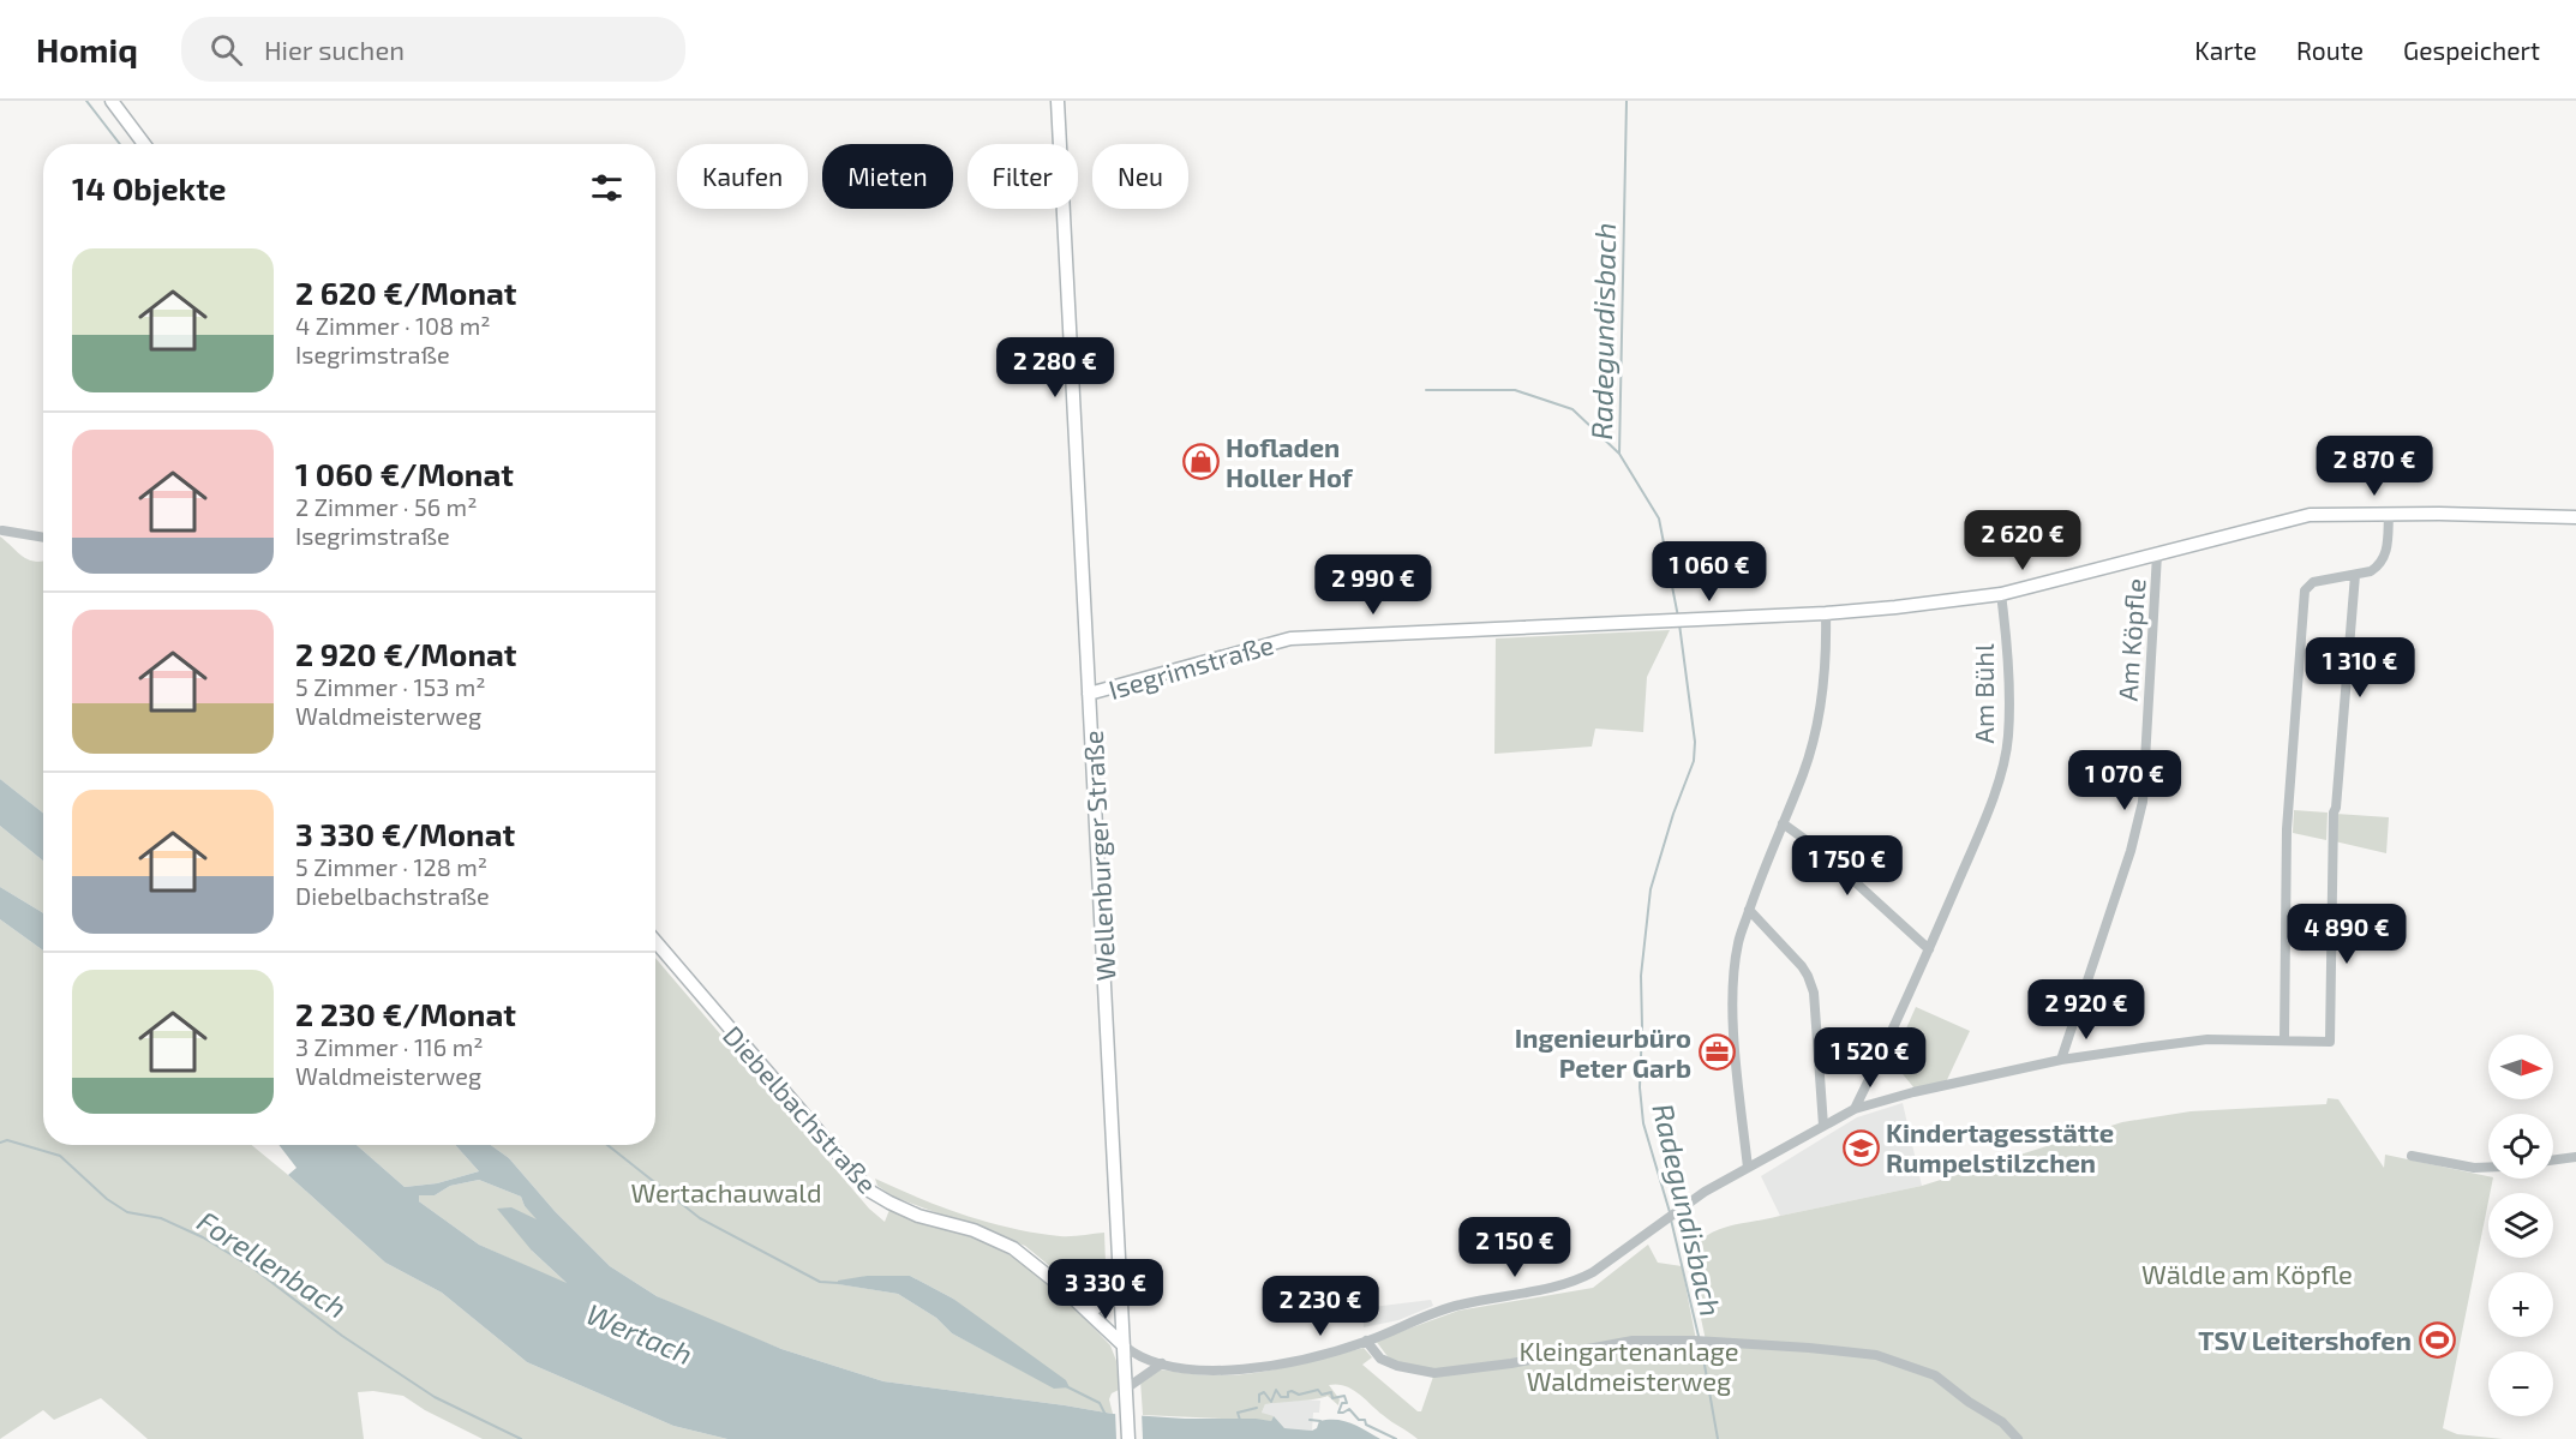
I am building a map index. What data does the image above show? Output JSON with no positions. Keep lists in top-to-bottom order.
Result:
{
  "streets": {
    "street": [
      "Am Köpfle",
      "Isegrimstraße",
      "Am Bühl",
      "Wellenburger Straße",
      "Diebelbachstraße"
    ]
  },
  "crossings": [
    ["Am Köpfle", "Isegrimstraße"],
    ["Isegrimstraße", "Am Bühl"],
    ["Isegrimstraße", "Wellenburger Straße"],
    ["Wellenburger Straße", "Diebelbachstraße"]
  ],
  "water": ["Radegundisbach", "Forellenbach", "Wertach"],
  "parks": ["Wertachauwald", "Wäldle am Köpfle", "Kleingartenanlage Waldmeisterweg"],
  "places": {
    "shop": ["Hofladen Holler Hof"],
    "office": ["Ingenieurbüro Peter Garb"],
    "school or university": ["Kindertagesstätte Rumpelstilzchen"],
    "sports": ["TSV Leitershofen"]
  },
  "north": "right",
  "page": {
    "header": "Homiq",
    "search": "Hier suchen",
    "nav": ["Karte", "Route", "Gespeichert"],
    "chip": [
      "Kaufen",
      "Mieten",
      "Filter",
      "Neu"
    ],
    "heading": "14 Objekte",
    "list": [
      {
        "name": "2 620 €/Monat",
        "note": "4 Zimmer · 108 m² · Isegrimstraße"
      },
      {
        "name": "1 060 €/Monat",
        "note": "2 Zimmer · 56 m² · Isegrimstraße"
      },
      {
        "name": "2 920 €/Monat",
        "note": "5 Zimmer · 153 m² · Waldmeisterweg"
      },
      {
        "name": "3 330 €/Monat",
        "note": "5 Zimmer · 128 m² · Diebelbachstraße"
      },
      {
        "name": "2 230 €/Monat",
        "note": "3 Zimmer · 116 m² · Waldmeisterweg"
      }
    ],
    "price": [
      "2 280 €",
      "2 870 €",
      "2 620 €",
      "1 060 €",
      "2 990 €",
      "1 310 €",
      "1 070 €",
      "1 750 €",
      "4 890 €",
      "2 920 €",
      "1 520 €",
      "2 150 €",
      "3 330 €",
      "2 230 €"
    ],
    "map_buttons": ["+", "−"]
  }
}
